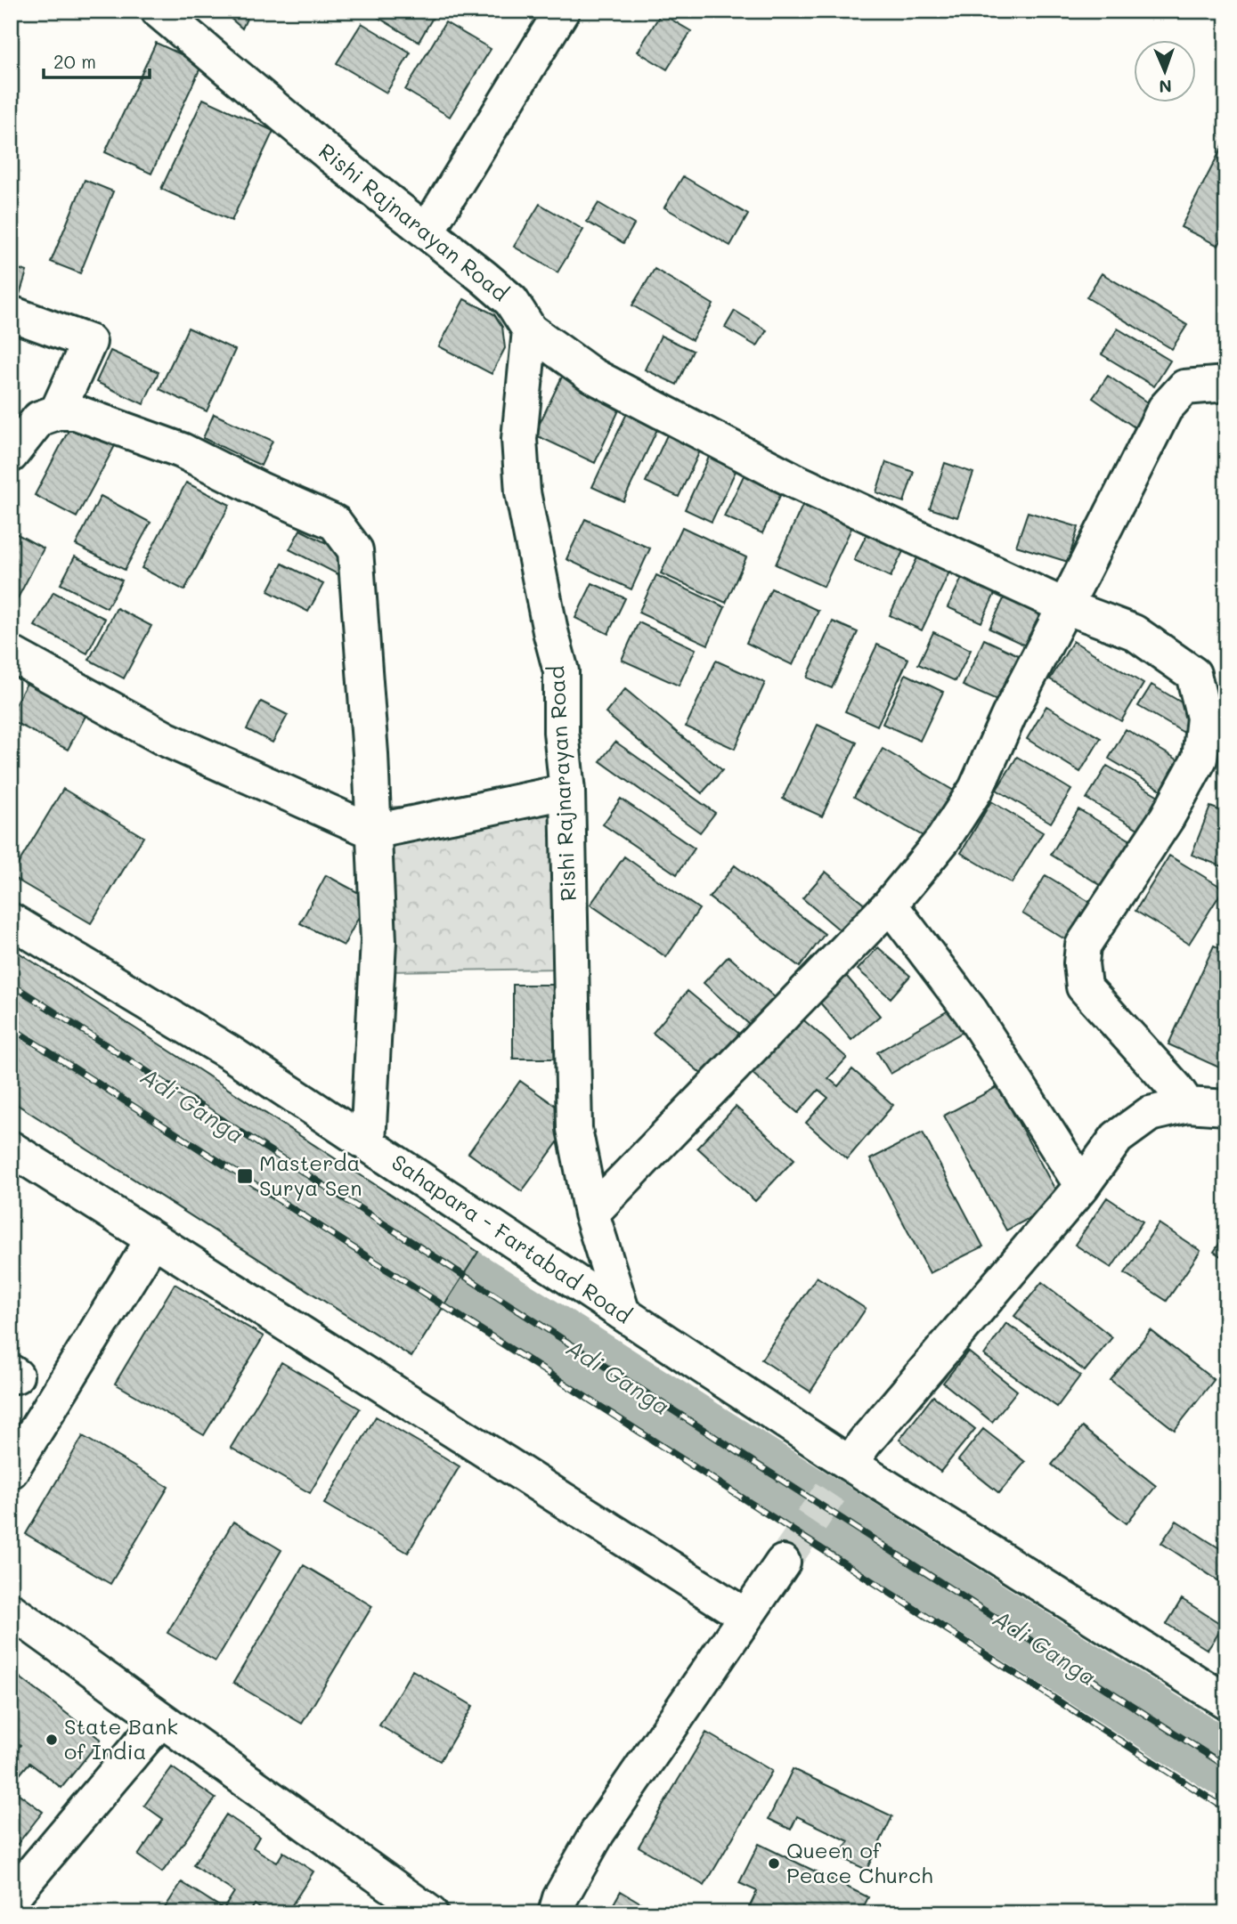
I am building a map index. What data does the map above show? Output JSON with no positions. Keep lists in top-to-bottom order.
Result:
{
  "streets": {
    "street": ["Rishi Rajnarayan Road", "Sahapara - Fartabad Road"]
  },
  "crossings": [
    ["Rishi Rajnarayan Road", "Sahapara - Fartabad Road"]
  ],
  "water": ["Adi Ganga"],
  "places": {
    "transit": ["Masterda Surya Sen"],
    "other": ["State Bank of India", "Queen of Peace Church"]
  },
  "scale_bar": "20 m",
  "north": "bottom"
}
